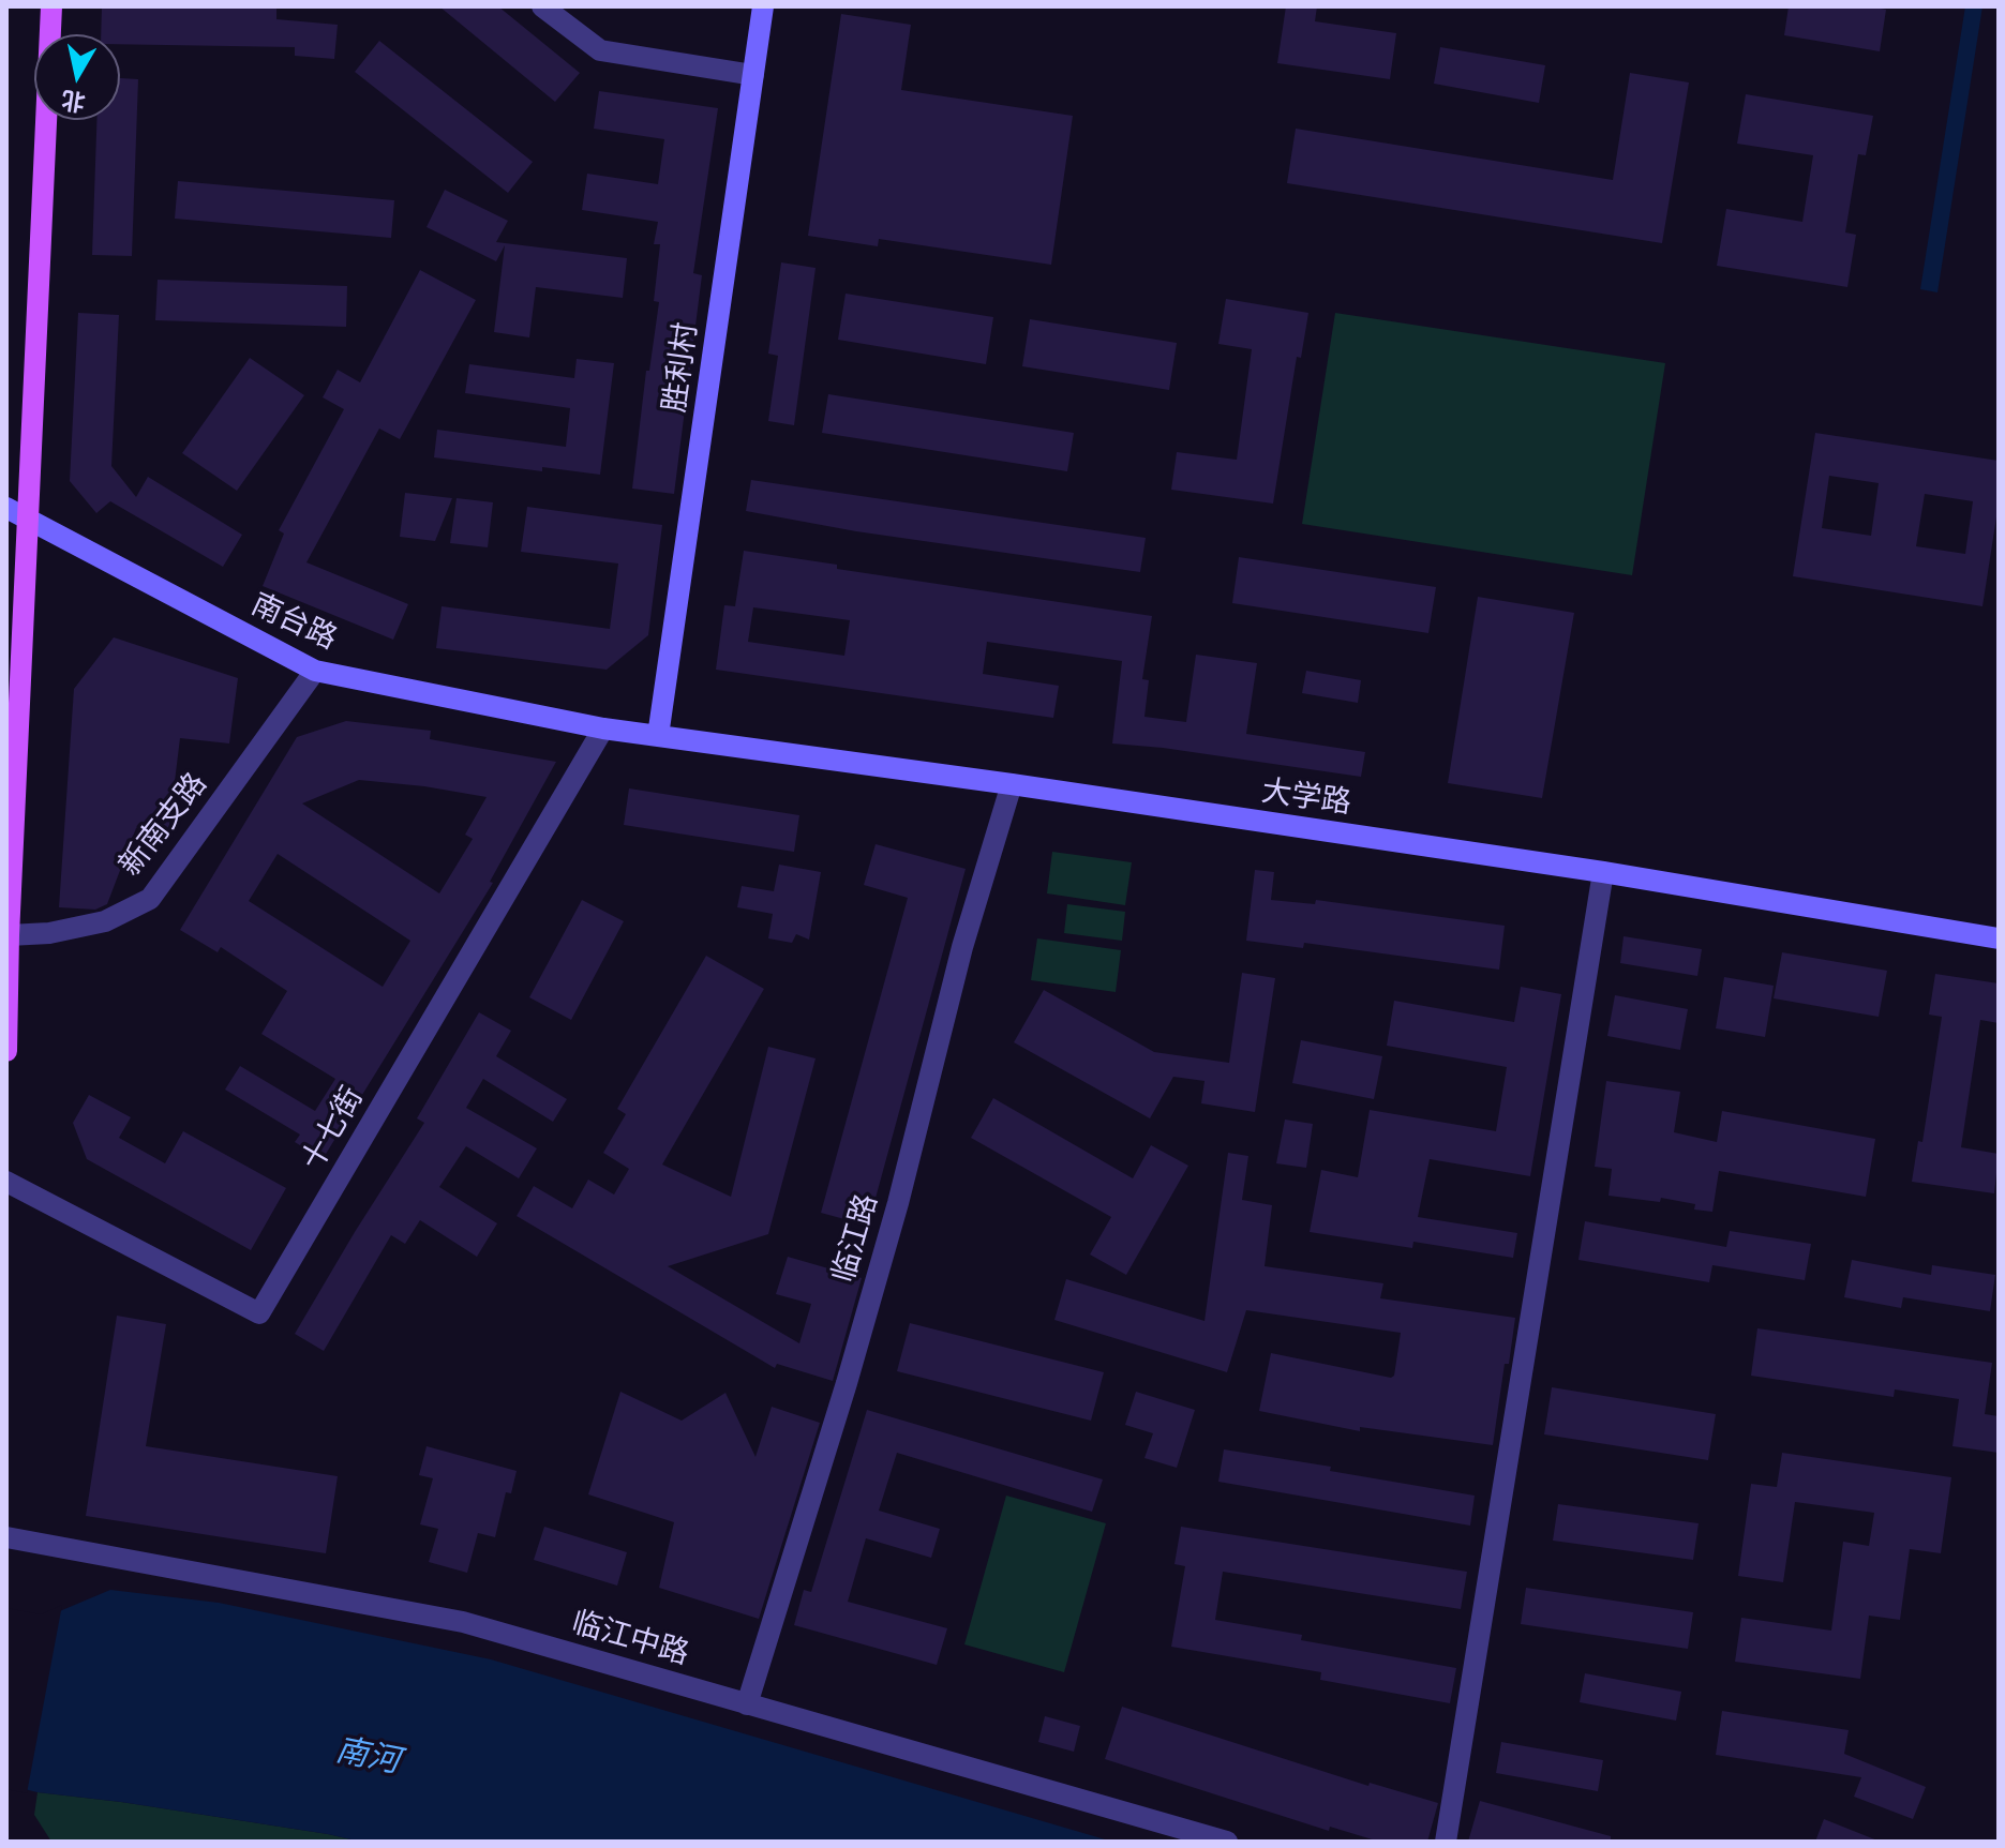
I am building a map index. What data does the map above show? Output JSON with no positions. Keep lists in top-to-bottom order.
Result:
{
  "streets": {
    "street": [
      "胜利村",
      "南台路",
      "大学路",
      "新南支路",
      "十七街",
      "临江路",
      "临江中路"
    ]
  },
  "crossings": [
    ["胜利村", "大学路"],
    ["南台路", "大学路"],
    ["南台路", "新南支路"],
    ["南台路", "十七街"],
    ["大学路", "十七街"],
    ["大学路", "临江路"],
    ["临江路", "临江中路"]
  ],
  "water": ["南河"],
  "north": "bottom"
}
